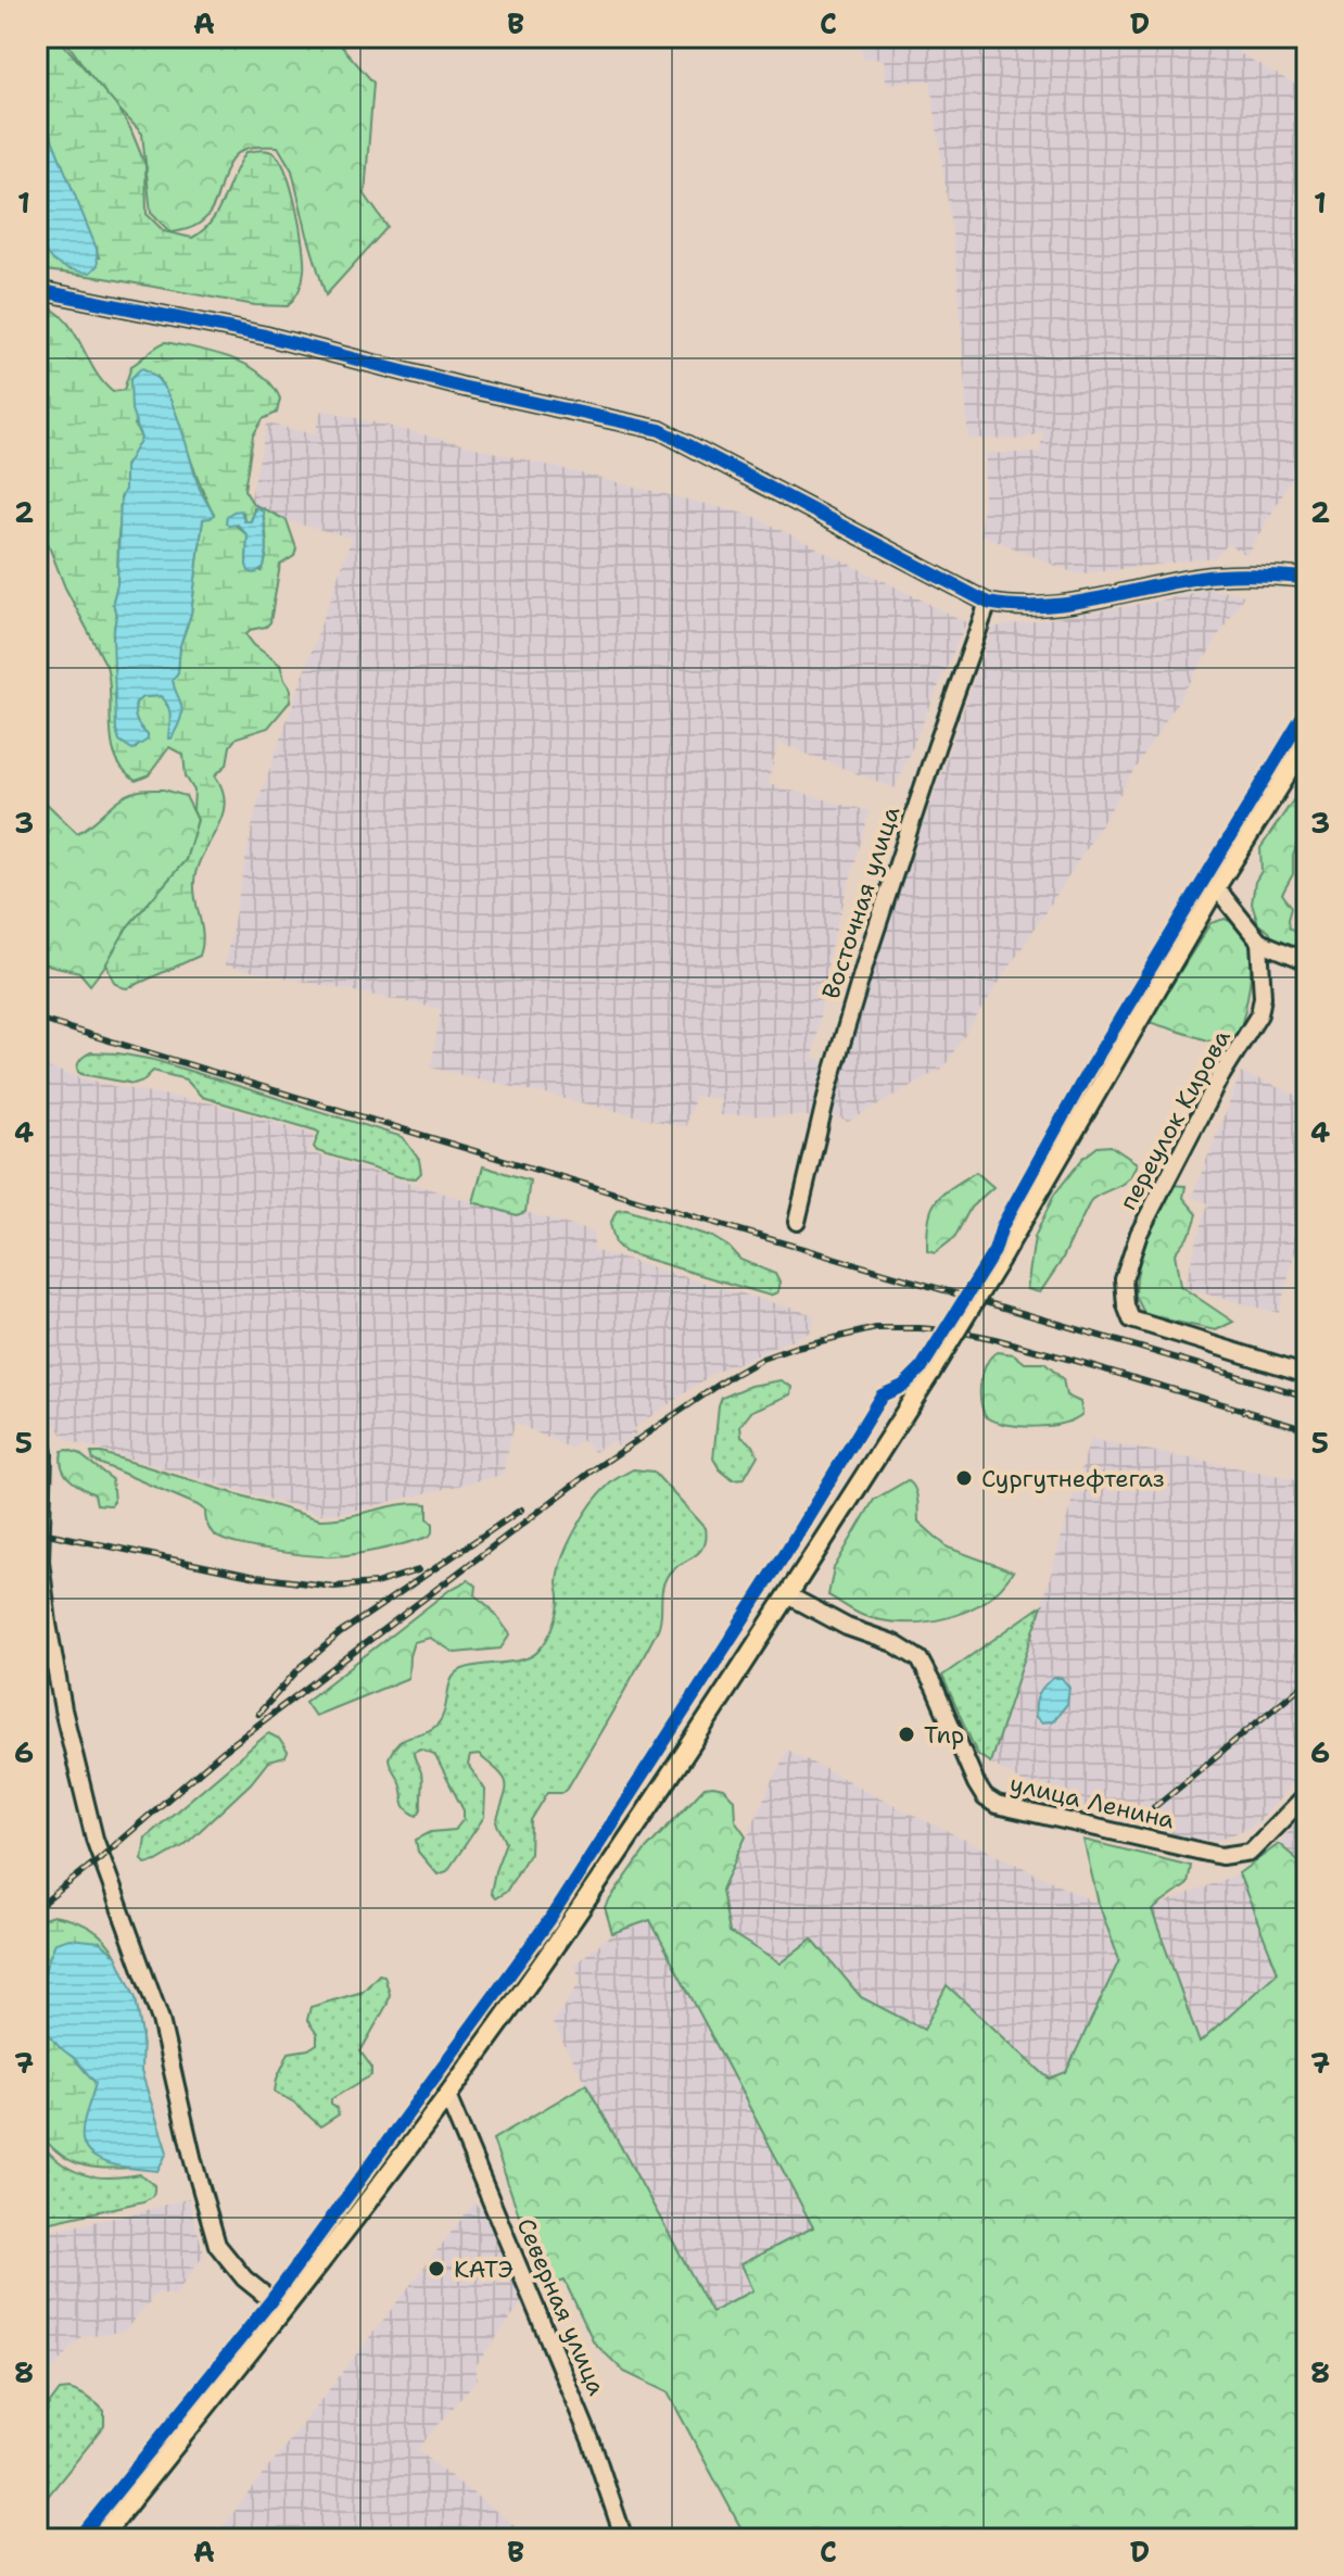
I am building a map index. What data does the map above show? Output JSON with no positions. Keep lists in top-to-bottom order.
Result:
{
  "streets": {
    "street": [
      "Восточная улица",
      "переулок Кирова",
      "улица Ленина",
      "Северная улица"
    ]
  },
  "places": ["Сургутнефтегаз", "Tnp", "КАТЭ"],
  "grid": {
    "columns": [
      "A",
      "B",
      "C",
      "D"
    ],
    "rows": [
      "1",
      "2",
      "3",
      "4",
      "5",
      "6",
      "7",
      "8"
    ]
  }
}
